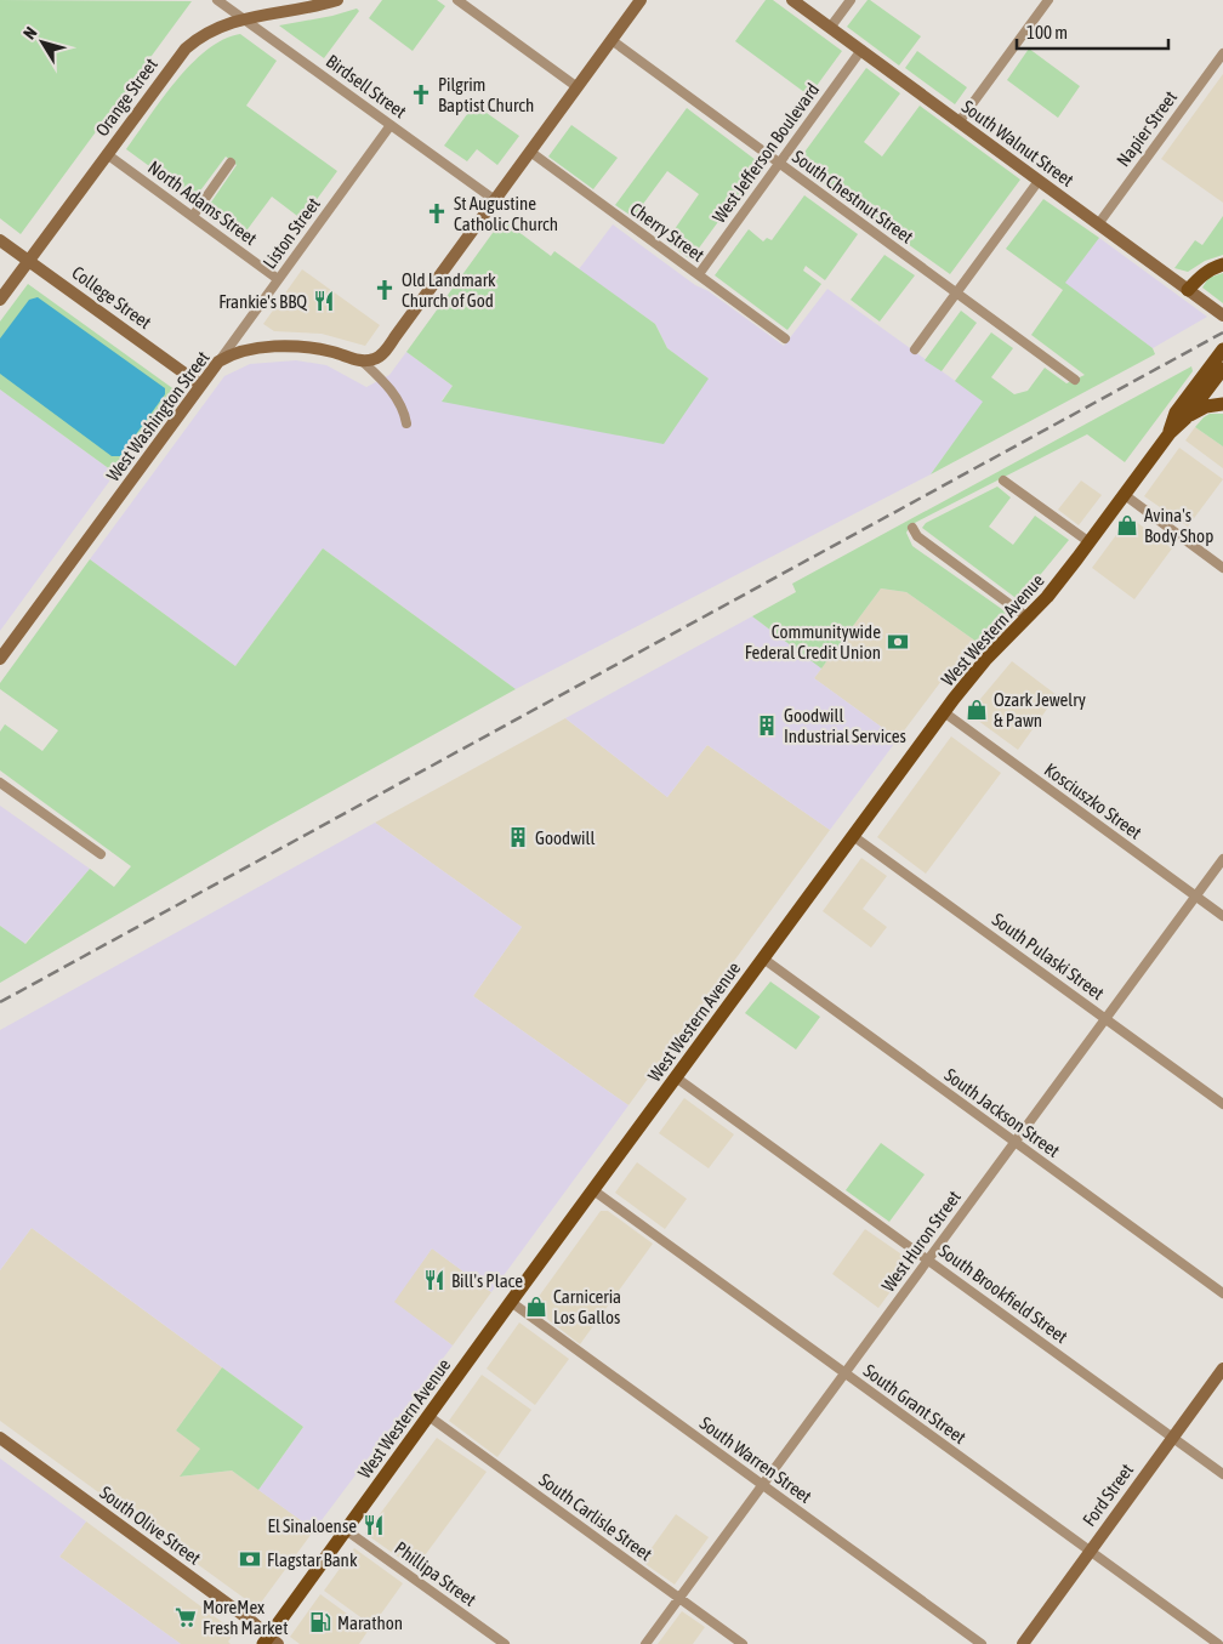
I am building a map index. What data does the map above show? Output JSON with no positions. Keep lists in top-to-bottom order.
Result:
{
  "streets": {
    "main road": ["West Western Avenue"],
    "street": [
      "Birdsell Street",
      "Orange Street",
      "Napier Street",
      "South Walnut Street",
      "West Jefferson Boulevard",
      "South Chestnut Street",
      "North Adams Street",
      "Cherry Street",
      "Liston Street",
      "College Street",
      "West Washington Street",
      "Kosciuszko Street",
      "South Pulaski Street",
      "South Jackson Street",
      "West Huron Street",
      "South Brookfield Street",
      "South Grant Street",
      "South Warren Street",
      "Ford Street",
      "South Carlisle Street",
      "South Olive Street",
      "Phillipa Street"
    ]
  },
  "crossings": [
    ["Birdsell Street", "Orange Street"],
    ["Birdsell Street", "Liston Street"],
    ["Orange Street", "North Adams Street"],
    ["Orange Street", "College Street"],
    ["Napier Street", "South Walnut Street"],
    ["South Walnut Street", "West Jefferson Boulevard"],
    ["West Jefferson Boulevard", "South Chestnut Street"],
    ["West Jefferson Boulevard", "Cherry Street"],
    ["North Adams Street", "Liston Street"],
    ["Liston Street", "West Washington Street"],
    ["College Street", "West Washington Street"],
    ["West Western Avenue", "Kosciuszko Street"],
    ["West Western Avenue", "South Pulaski Street"],
    ["West Western Avenue", "South Jackson Street"],
    ["West Western Avenue", "South Brookfield Street"],
    ["West Western Avenue", "South Grant Street"],
    ["West Western Avenue", "South Warren Street"],
    ["West Western Avenue", "South Carlisle Street"],
    ["West Western Avenue", "South Olive Street"],
    ["West Western Avenue", "Phillipa Street"],
    ["Kosciuszko Street", "West Huron Street"],
    ["South Pulaski Street", "West Huron Street"],
    ["South Jackson Street", "West Huron Street"],
    ["West Huron Street", "South Brookfield Street"],
    ["West Huron Street", "South Grant Street"],
    ["West Huron Street", "South Warren Street"],
    ["West Huron Street", "South Carlisle Street"],
    ["South Brookfield Street", "Ford Street"],
    ["South Grant Street", "Ford Street"]
  ],
  "places": {
    "church": ["Pilgrim Baptist Church", "St Augustine Catholic Church", "Old Landmark Church of God"],
    "restaurant": ["Frankie's BBQ", "Bill's Place", "El Sinaloense"],
    "shop": ["Avina's Body Shop", "Ozark Jewelry & Pawn", "Carniceria Los Gallos"],
    "bank": ["Communitywide Federal Credit Union", "Flagstar Bank"],
    "building": ["Goodwill Industrial Services", "Goodwill"],
    "supermarket": ["MoreMex Fresh Market"],
    "fuel station": ["Marathon"]
  },
  "scale_bar": "100 m",
  "north": "top left"
}
